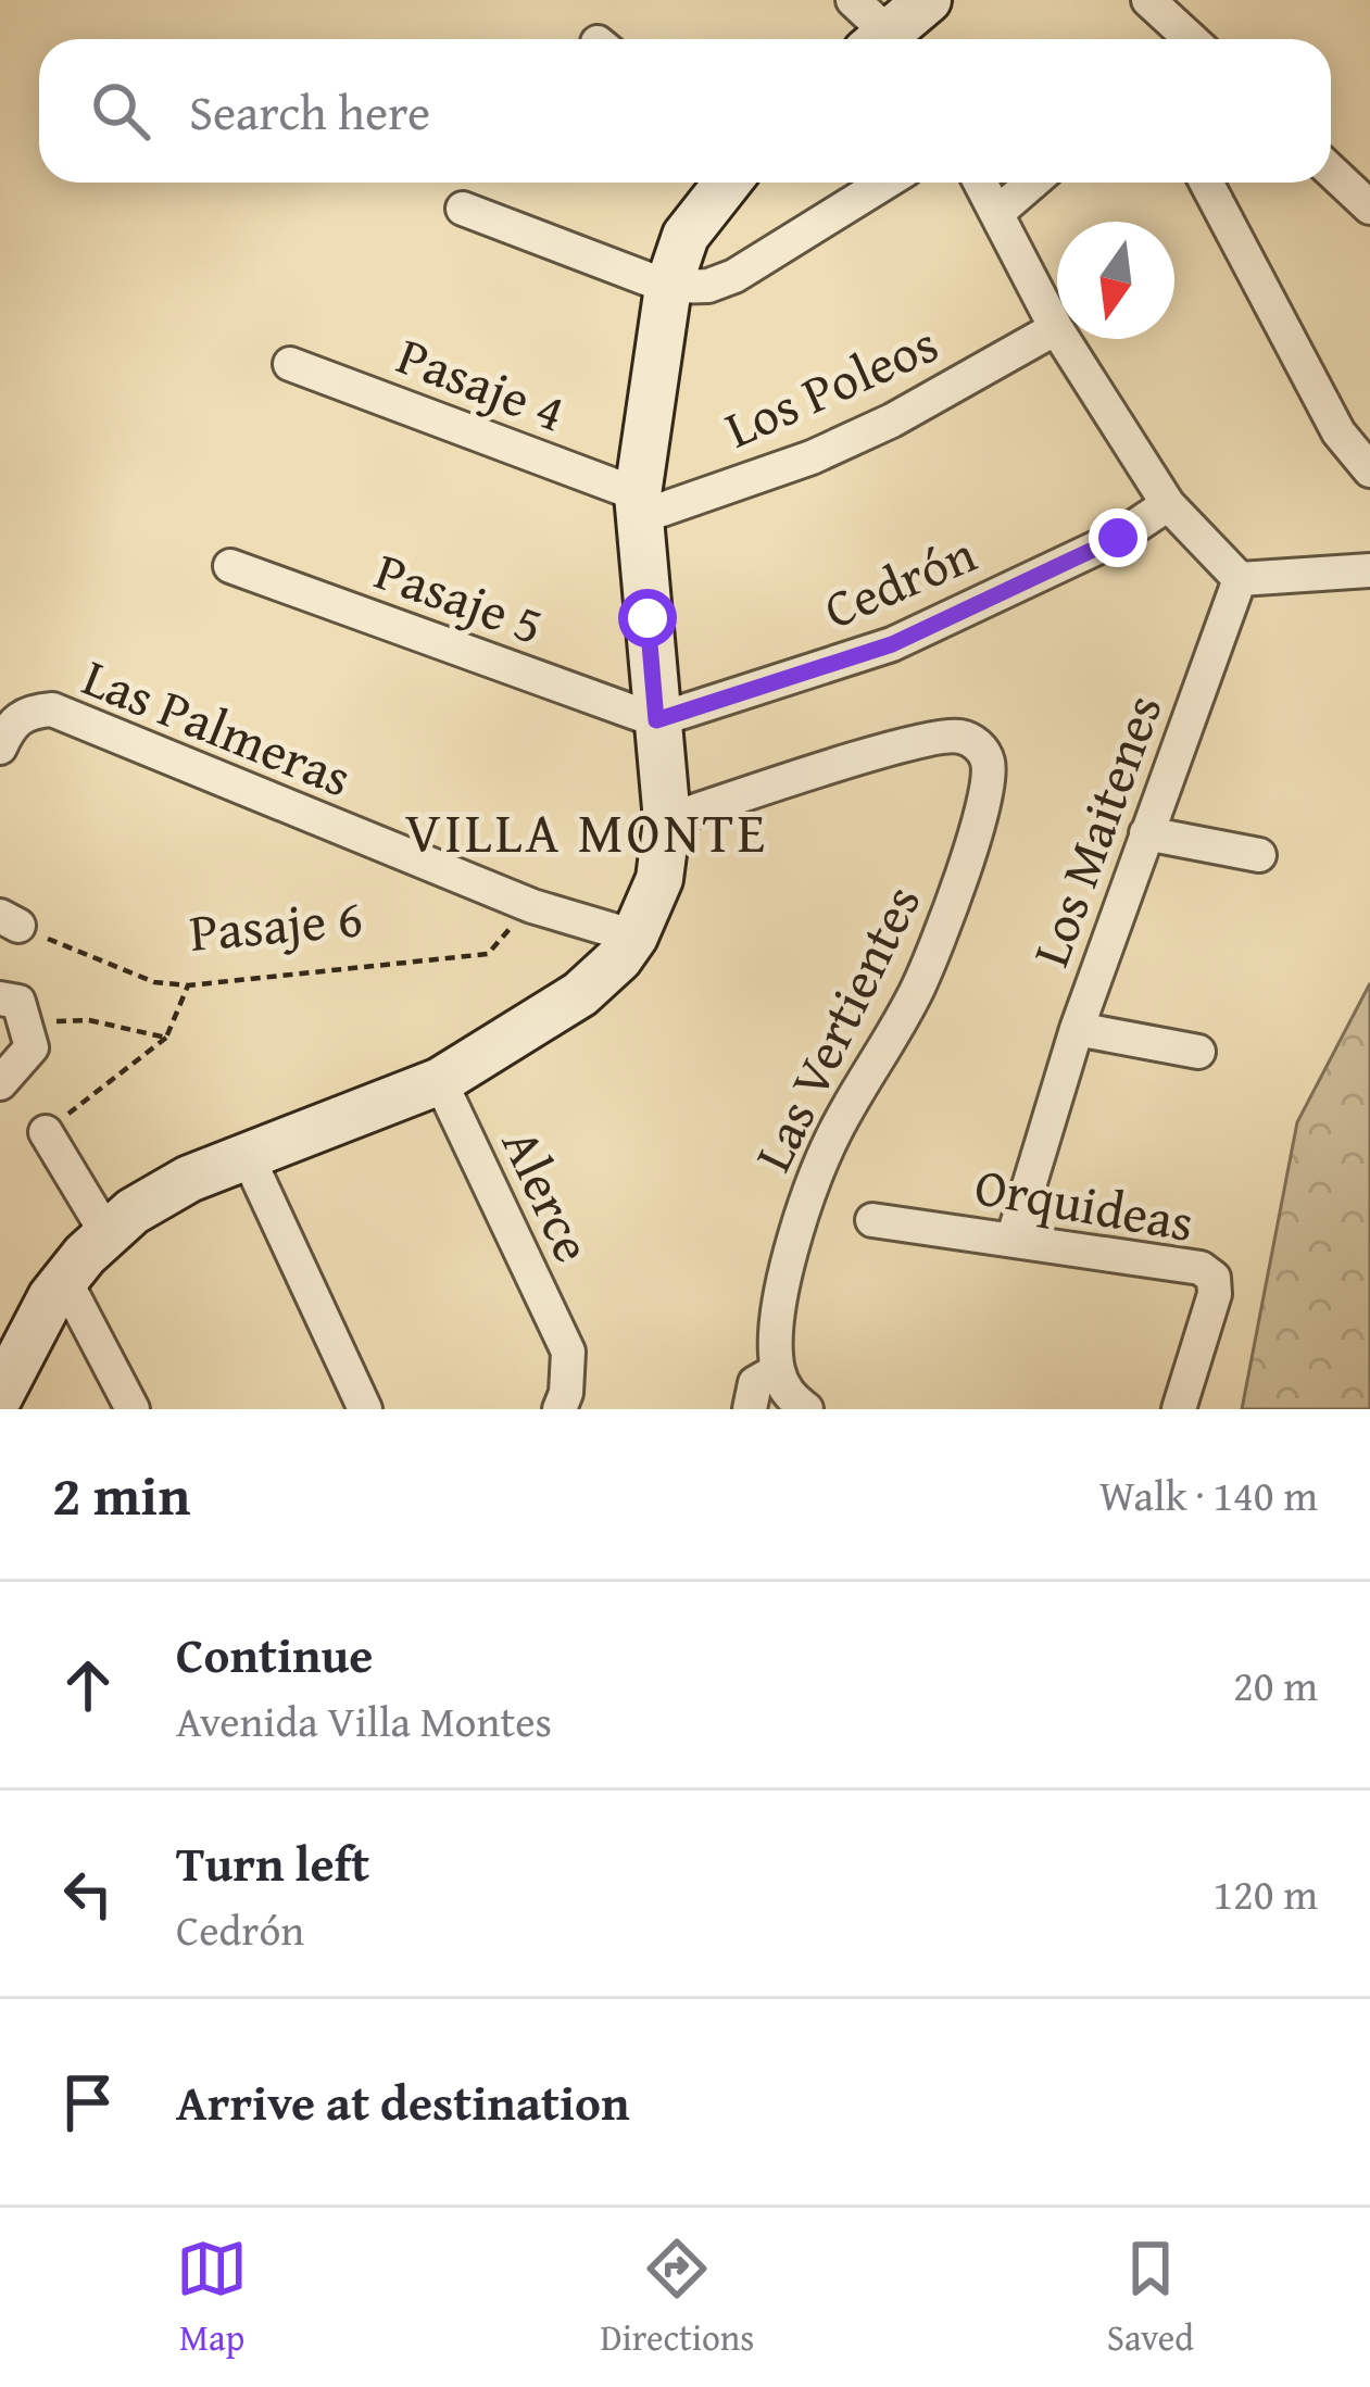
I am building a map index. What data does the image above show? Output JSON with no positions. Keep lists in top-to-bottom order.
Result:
{
  "streets": {
    "street": [
      "Pasaje 4",
      "Los Poleos",
      "Cedrón",
      "Pasaje 5",
      "Las Palmeras",
      "Los Maitenes",
      "Las Vertientes",
      "Alerce",
      "Orquideas"
    ],
    "path": ["Pasaje 6"]
  },
  "crossings": [
    ["Pasaje 4", "Los Poleos"],
    ["Cedrón", "Pasaje 5"],
    ["Las Palmeras", "Pasaje 6"],
    ["Los Maitenes", "Orquideas"]
  ],
  "districts": ["VILLA MONTE"],
  "north": "bottom",
  "page": {
    "search": "Search here",
    "heading": ["2 min", "Walk · 140 m"],
    "list": [
      ["Continue", "Avenida Villa Montes", "20 m"],
      ["Turn left", "Cedrón", "120 m"],
      "Arrive at destination"
    ],
    "nav": ["Map", "Directions", "Saved"]
  }
}
